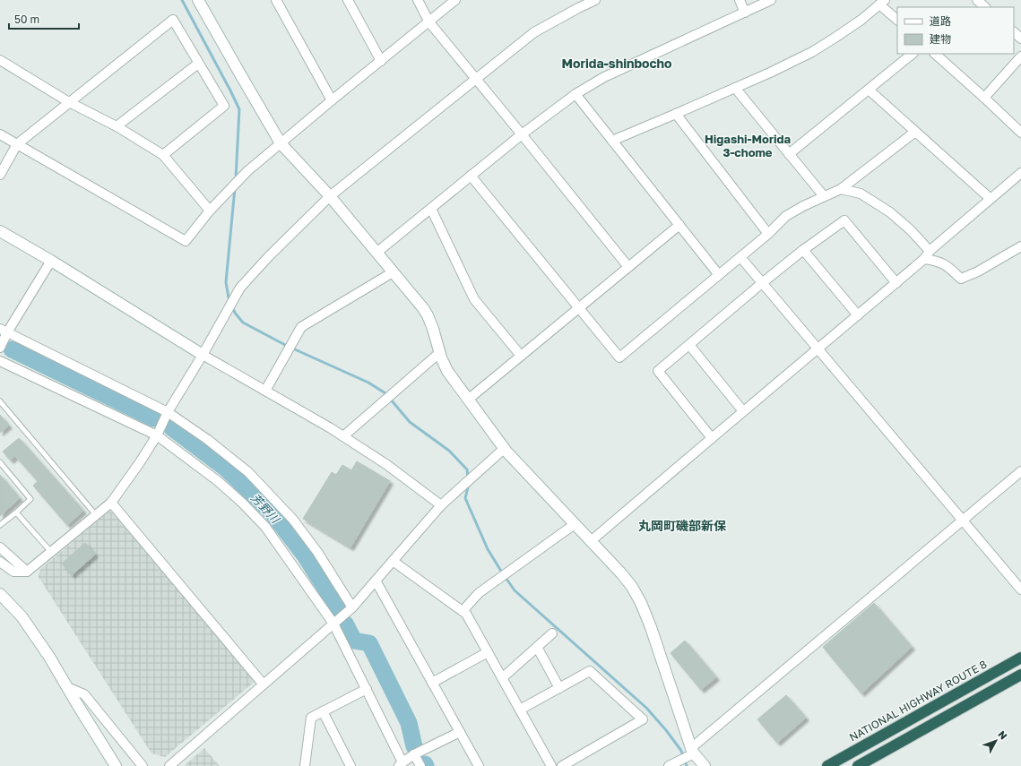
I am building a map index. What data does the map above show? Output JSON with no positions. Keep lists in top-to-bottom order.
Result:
{
  "streets": {
    "highway": ["NATIONAL HIGHWAY ROUTE 8"]
  },
  "districts": ["Morida-shinbocho", "Higashi-Morida 3-chome", "丸岡町磯部新保"],
  "water": ["芳野川"],
  "legend": ["道路", "建物"],
  "scale_bar": "50 m",
  "north": "top right"
}
